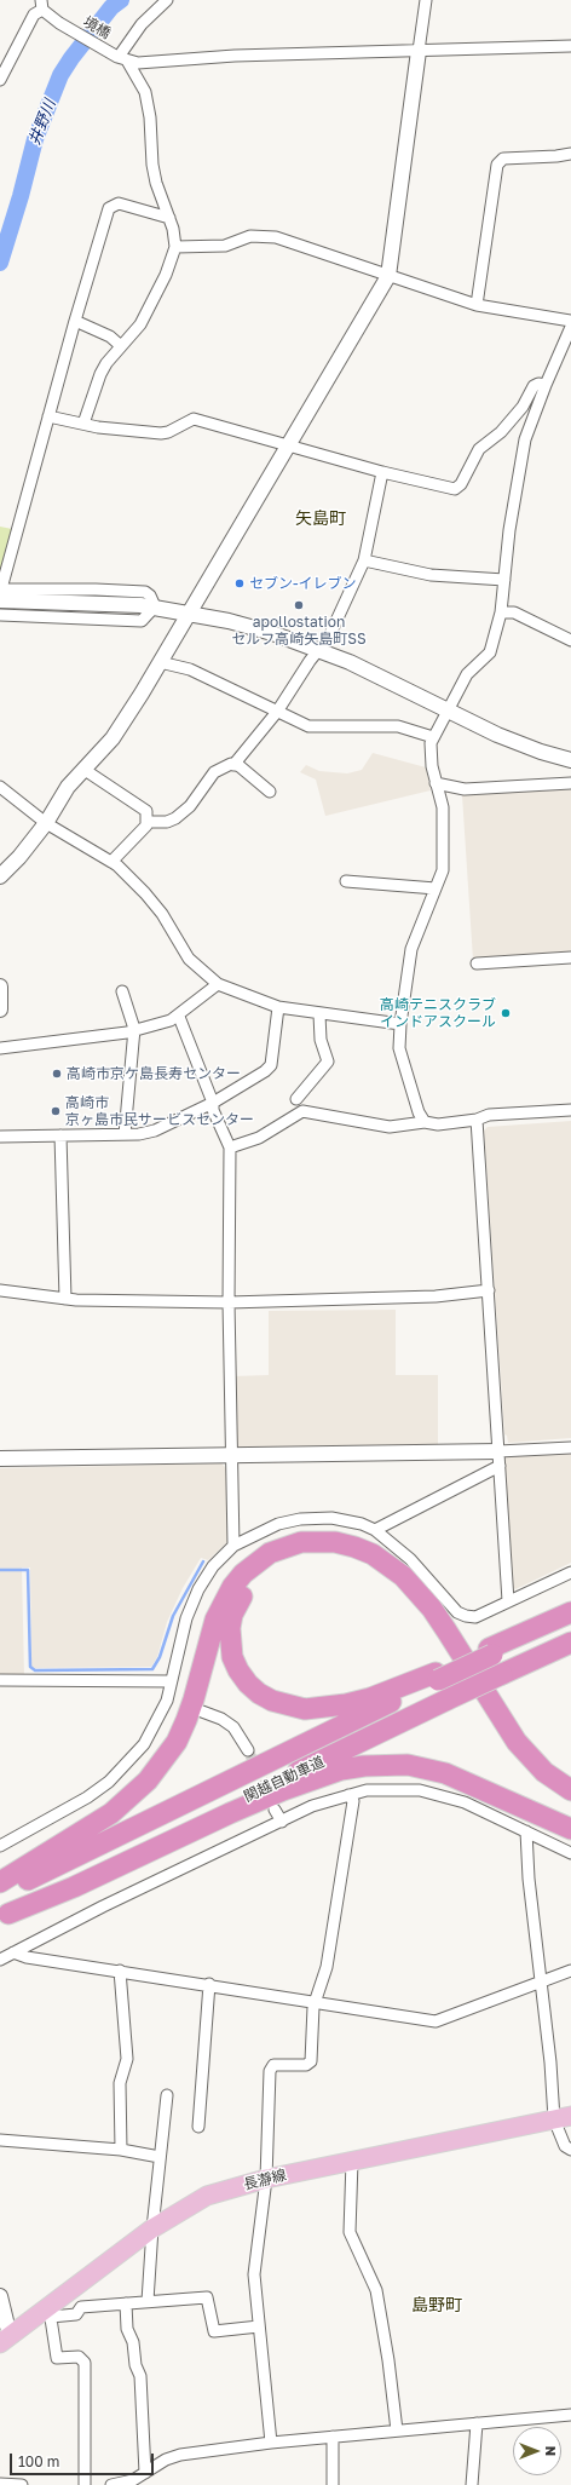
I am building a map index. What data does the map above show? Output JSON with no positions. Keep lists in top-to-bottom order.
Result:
{
  "streets": {
    "highway": ["関越自動車道"],
    "main road": ["長瀞線"],
    "street": ["境橋"]
  },
  "districts": ["矢島町", "島野町"],
  "water": ["井野川"],
  "places": [
    "セブン-イレブン",
    "apollostation セルフ高崎矢島町SS",
    "高崎テニスクラブ インドアスクール",
    "高崎市京ケ島長寿センター",
    "高崎市 京ヶ島市民サービスセンター"
  ],
  "scale_bar": "100 m",
  "north": "right"
}
